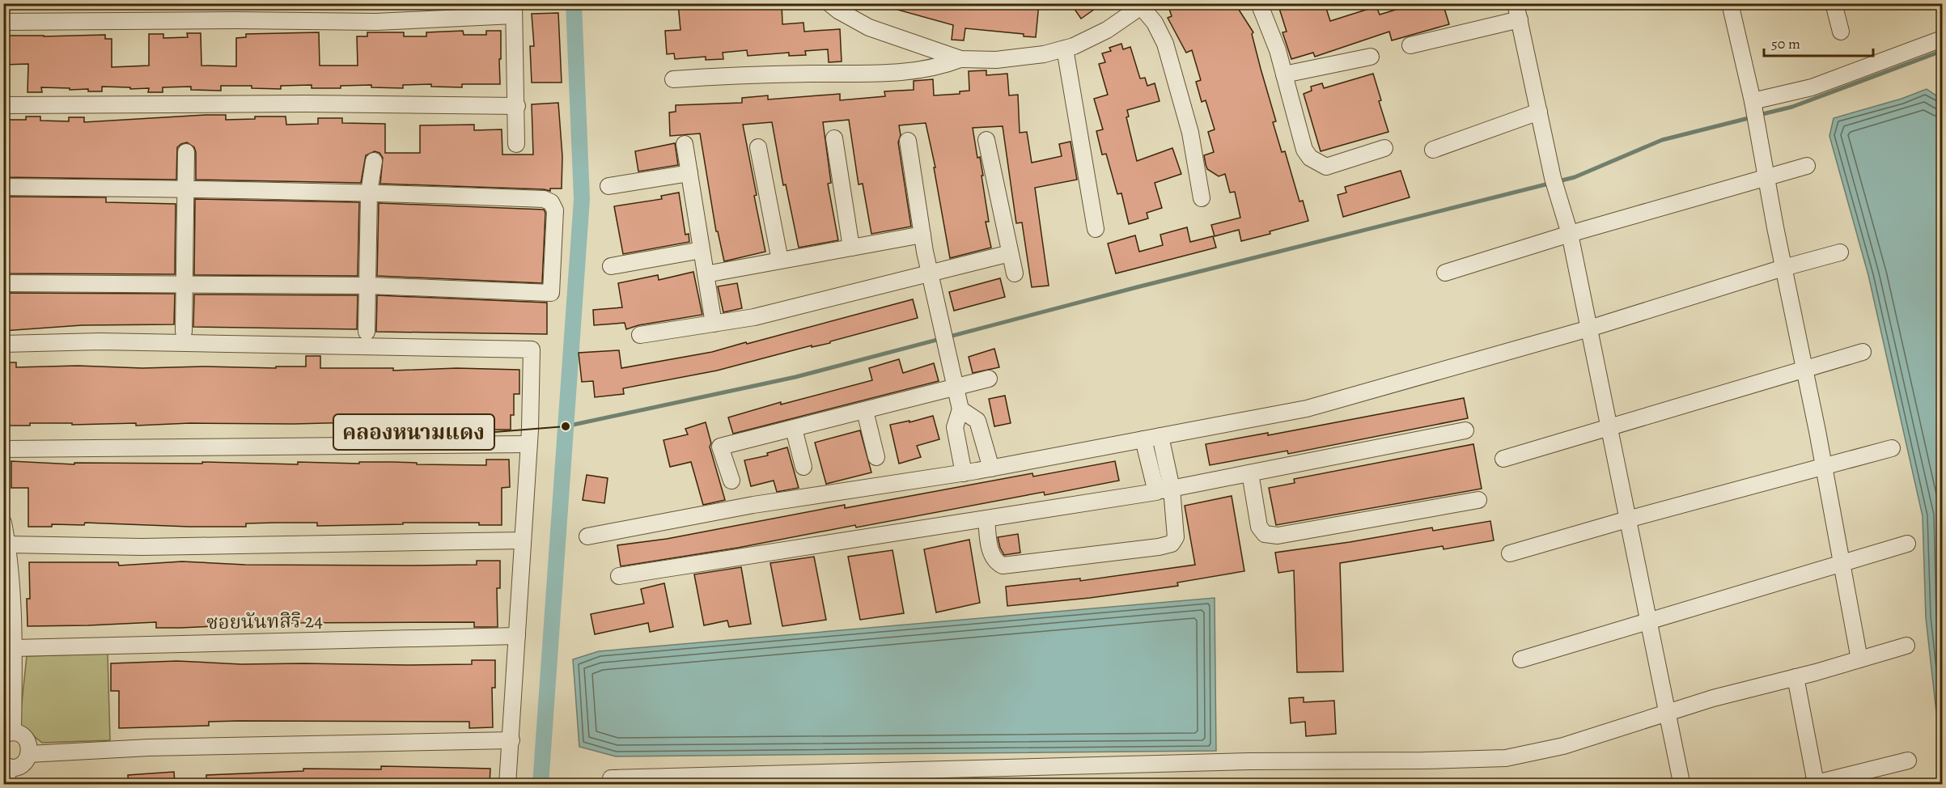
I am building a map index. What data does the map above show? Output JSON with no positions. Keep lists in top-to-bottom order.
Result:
{
  "streets": {
    "street": ["ซอยนันทสิริ 24"]
  },
  "places": ["คลองหนามแดง"],
  "scale_bar": "50 m"
}
